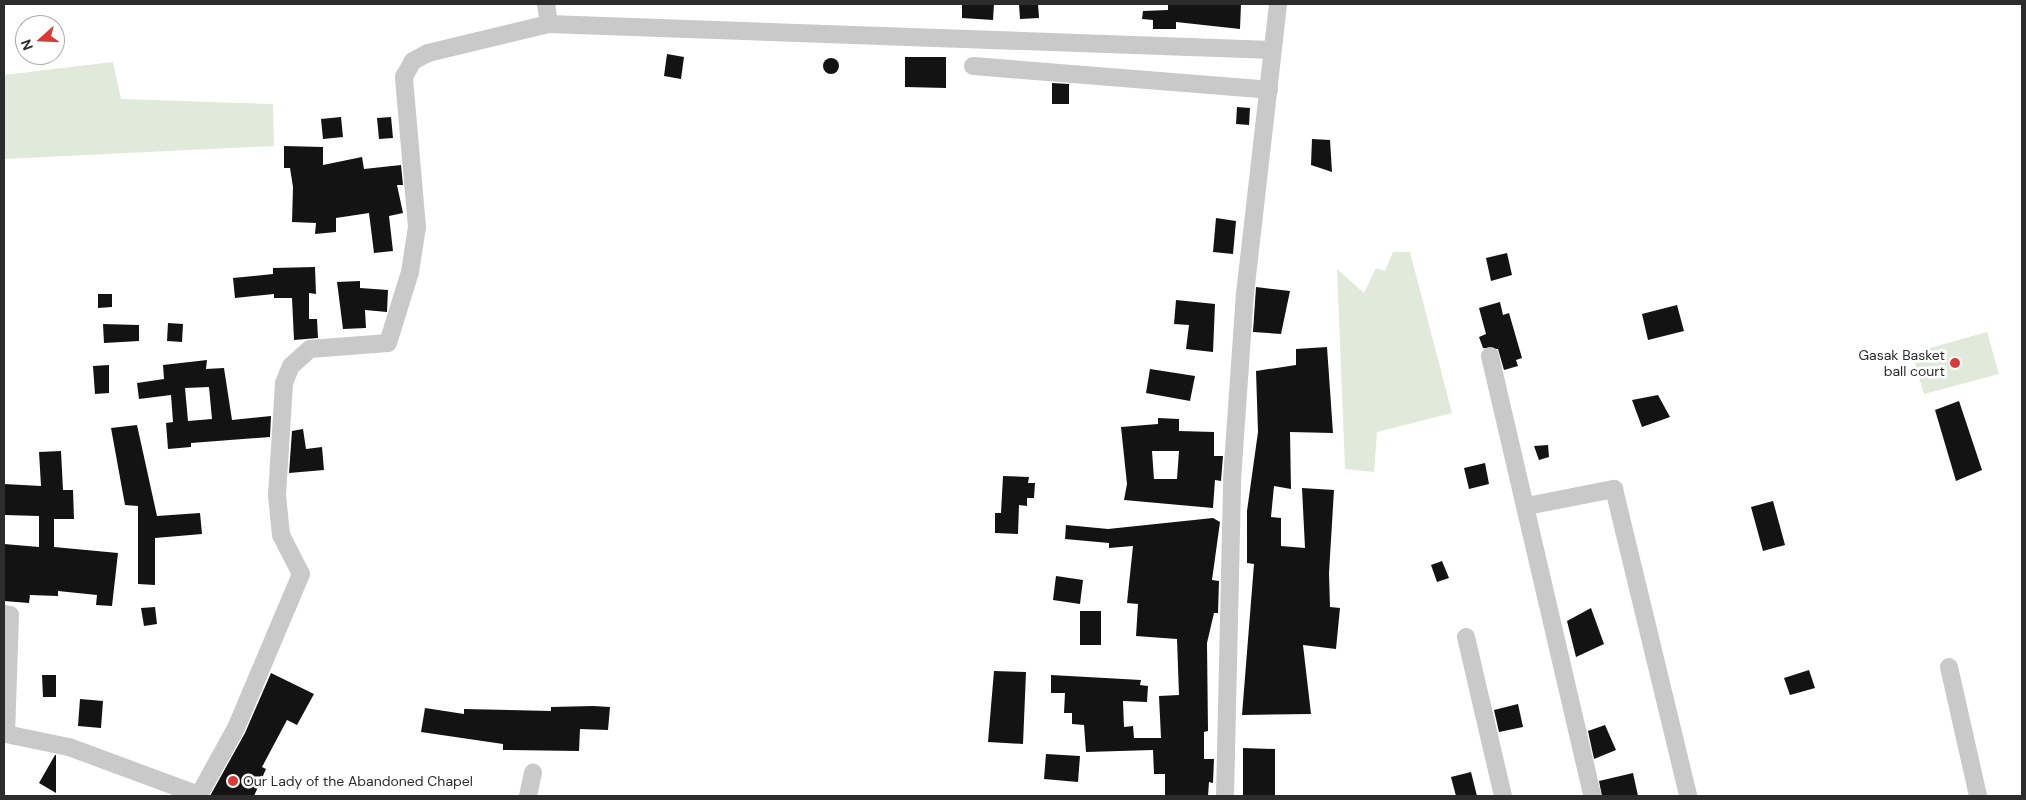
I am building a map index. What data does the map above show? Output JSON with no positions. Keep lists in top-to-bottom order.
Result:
{
  "places": ["Gasak Basket ball court", "Our Lady of the Abandoned Chapel"],
  "north": "left"
}
